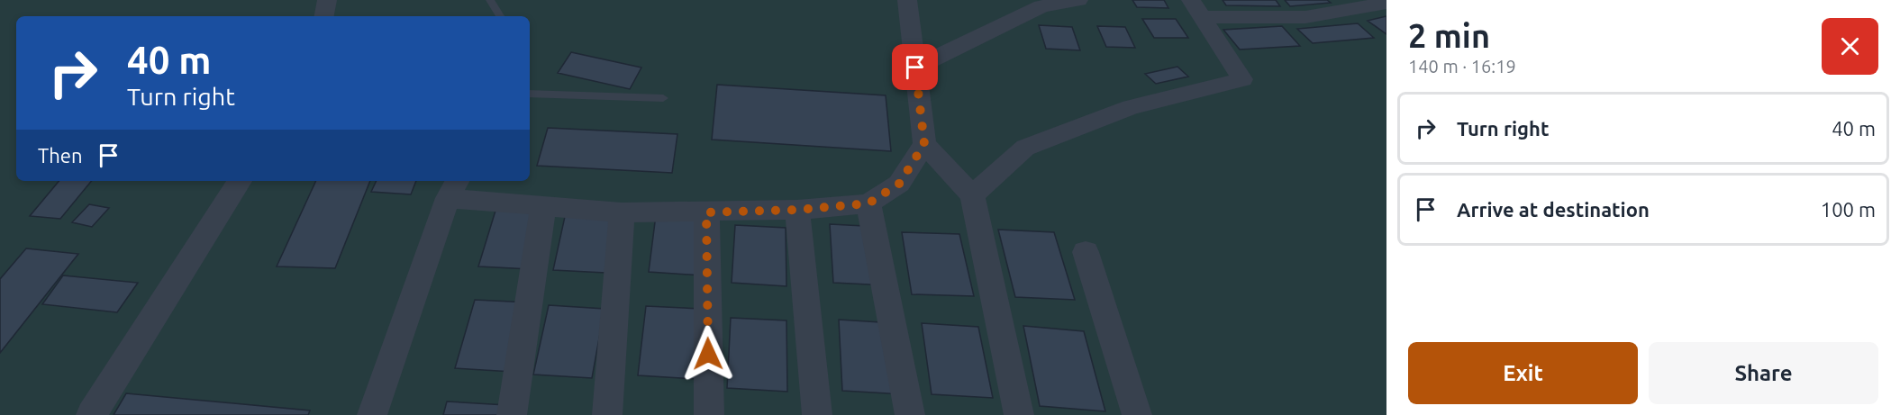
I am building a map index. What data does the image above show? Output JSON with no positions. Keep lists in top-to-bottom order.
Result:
{
  "page": {
    "heading": ["2 min", "140 m · 16:19"],
    "turn": ["40 m", "Turn right"],
    "list": [
      {
        "name": "Turn right",
        "value": "40 m"
      },
      {
        "name": "Arrive at destination",
        "value": "100 m"
      }
    ],
    "then": "Then",
    "buttons": ["Exit", "Share"]
  }
}
